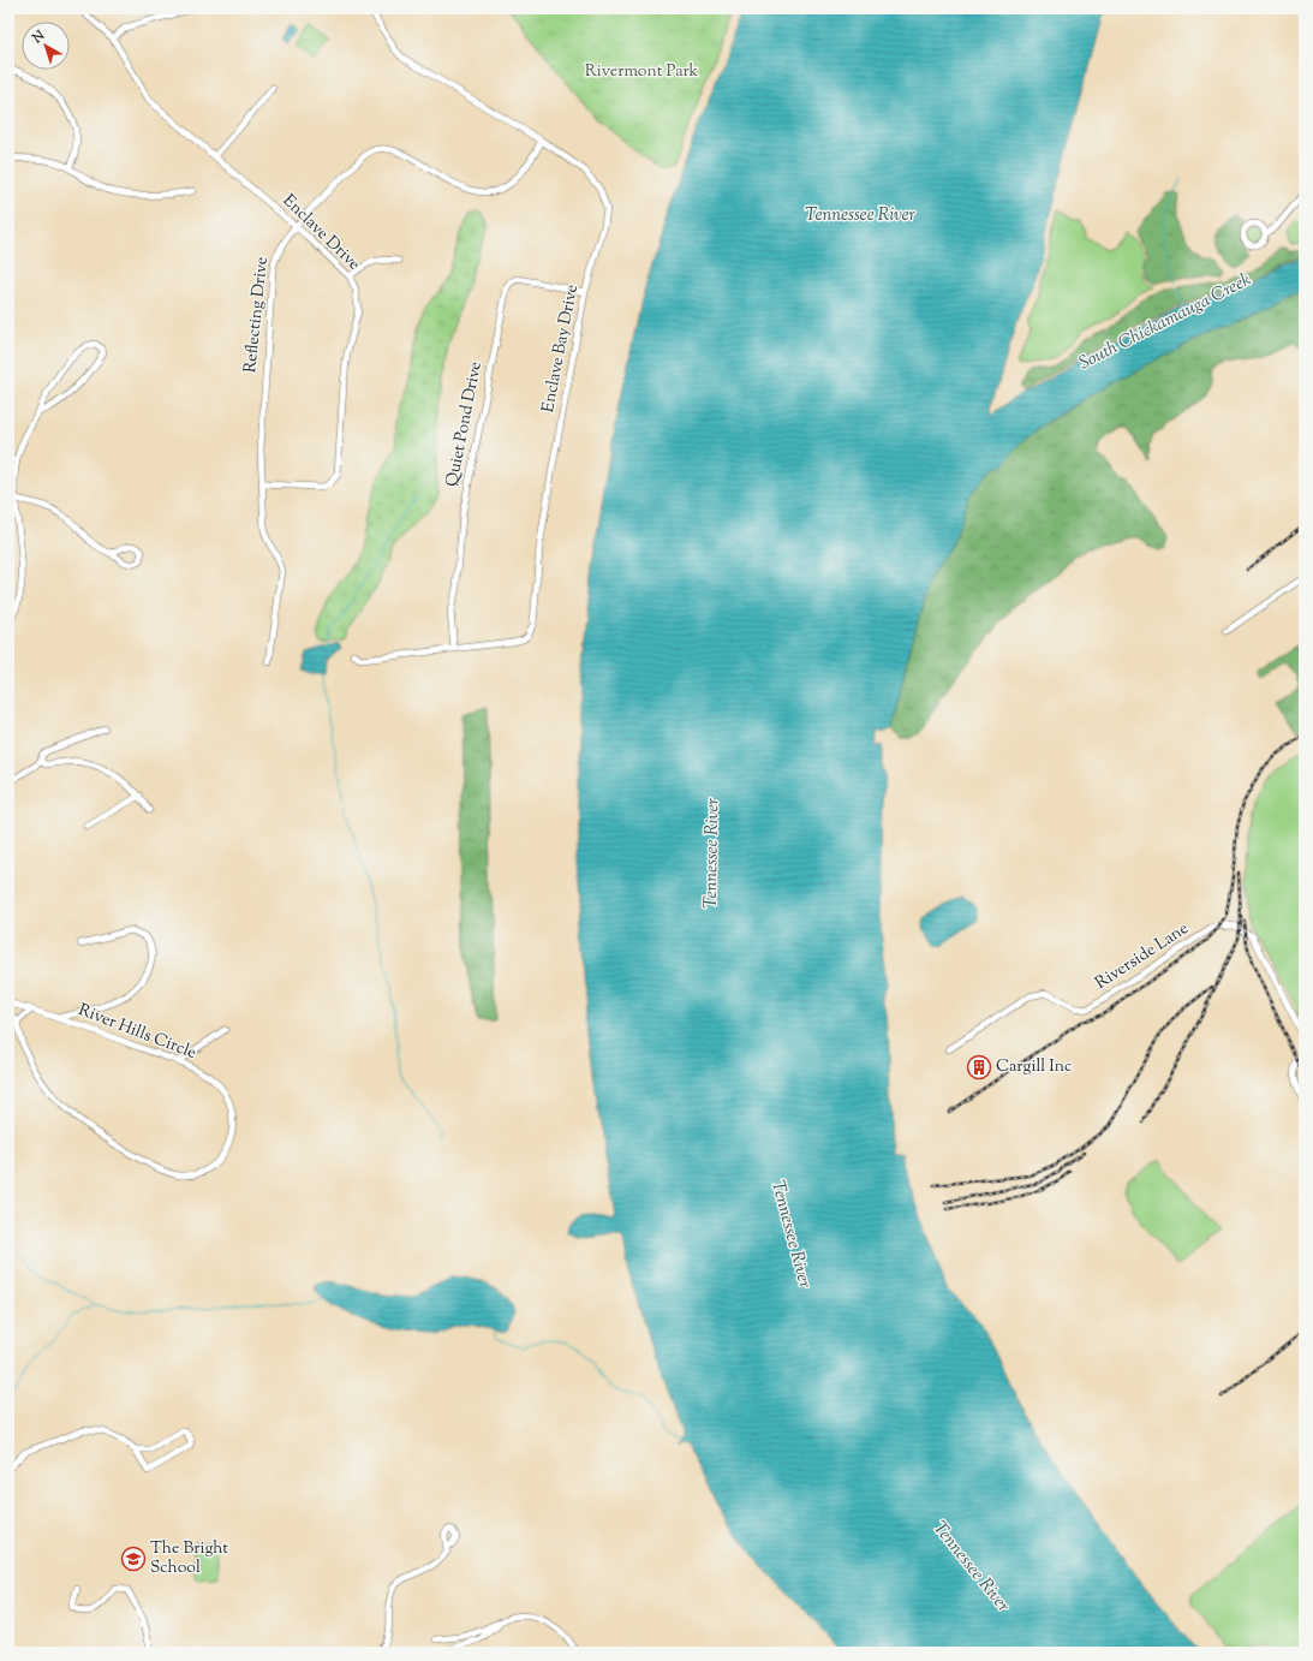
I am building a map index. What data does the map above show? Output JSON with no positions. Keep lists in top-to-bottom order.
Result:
{
  "streets": {
    "street": [
      "Enclave Drive",
      "Reflecting Drive",
      "Enclave Bay Drive",
      "Quiet Pond Drive",
      "Riverside Lane",
      "River Hills Circle"
    ]
  },
  "crossings": [
    ["Enclave Drive", "Reflecting Drive"],
    ["Reflecting Drive", "Enclave Bay Drive"],
    ["Enclave Bay Drive", "Quiet Pond Drive"]
  ],
  "water": ["Tennessee River", "South Chickamauga Creek"],
  "parks": ["Rivermont Park"],
  "places": {
    "building": ["Cargill Inc"],
    "school or university": ["The Bright School"]
  },
  "north": "top left"
}
